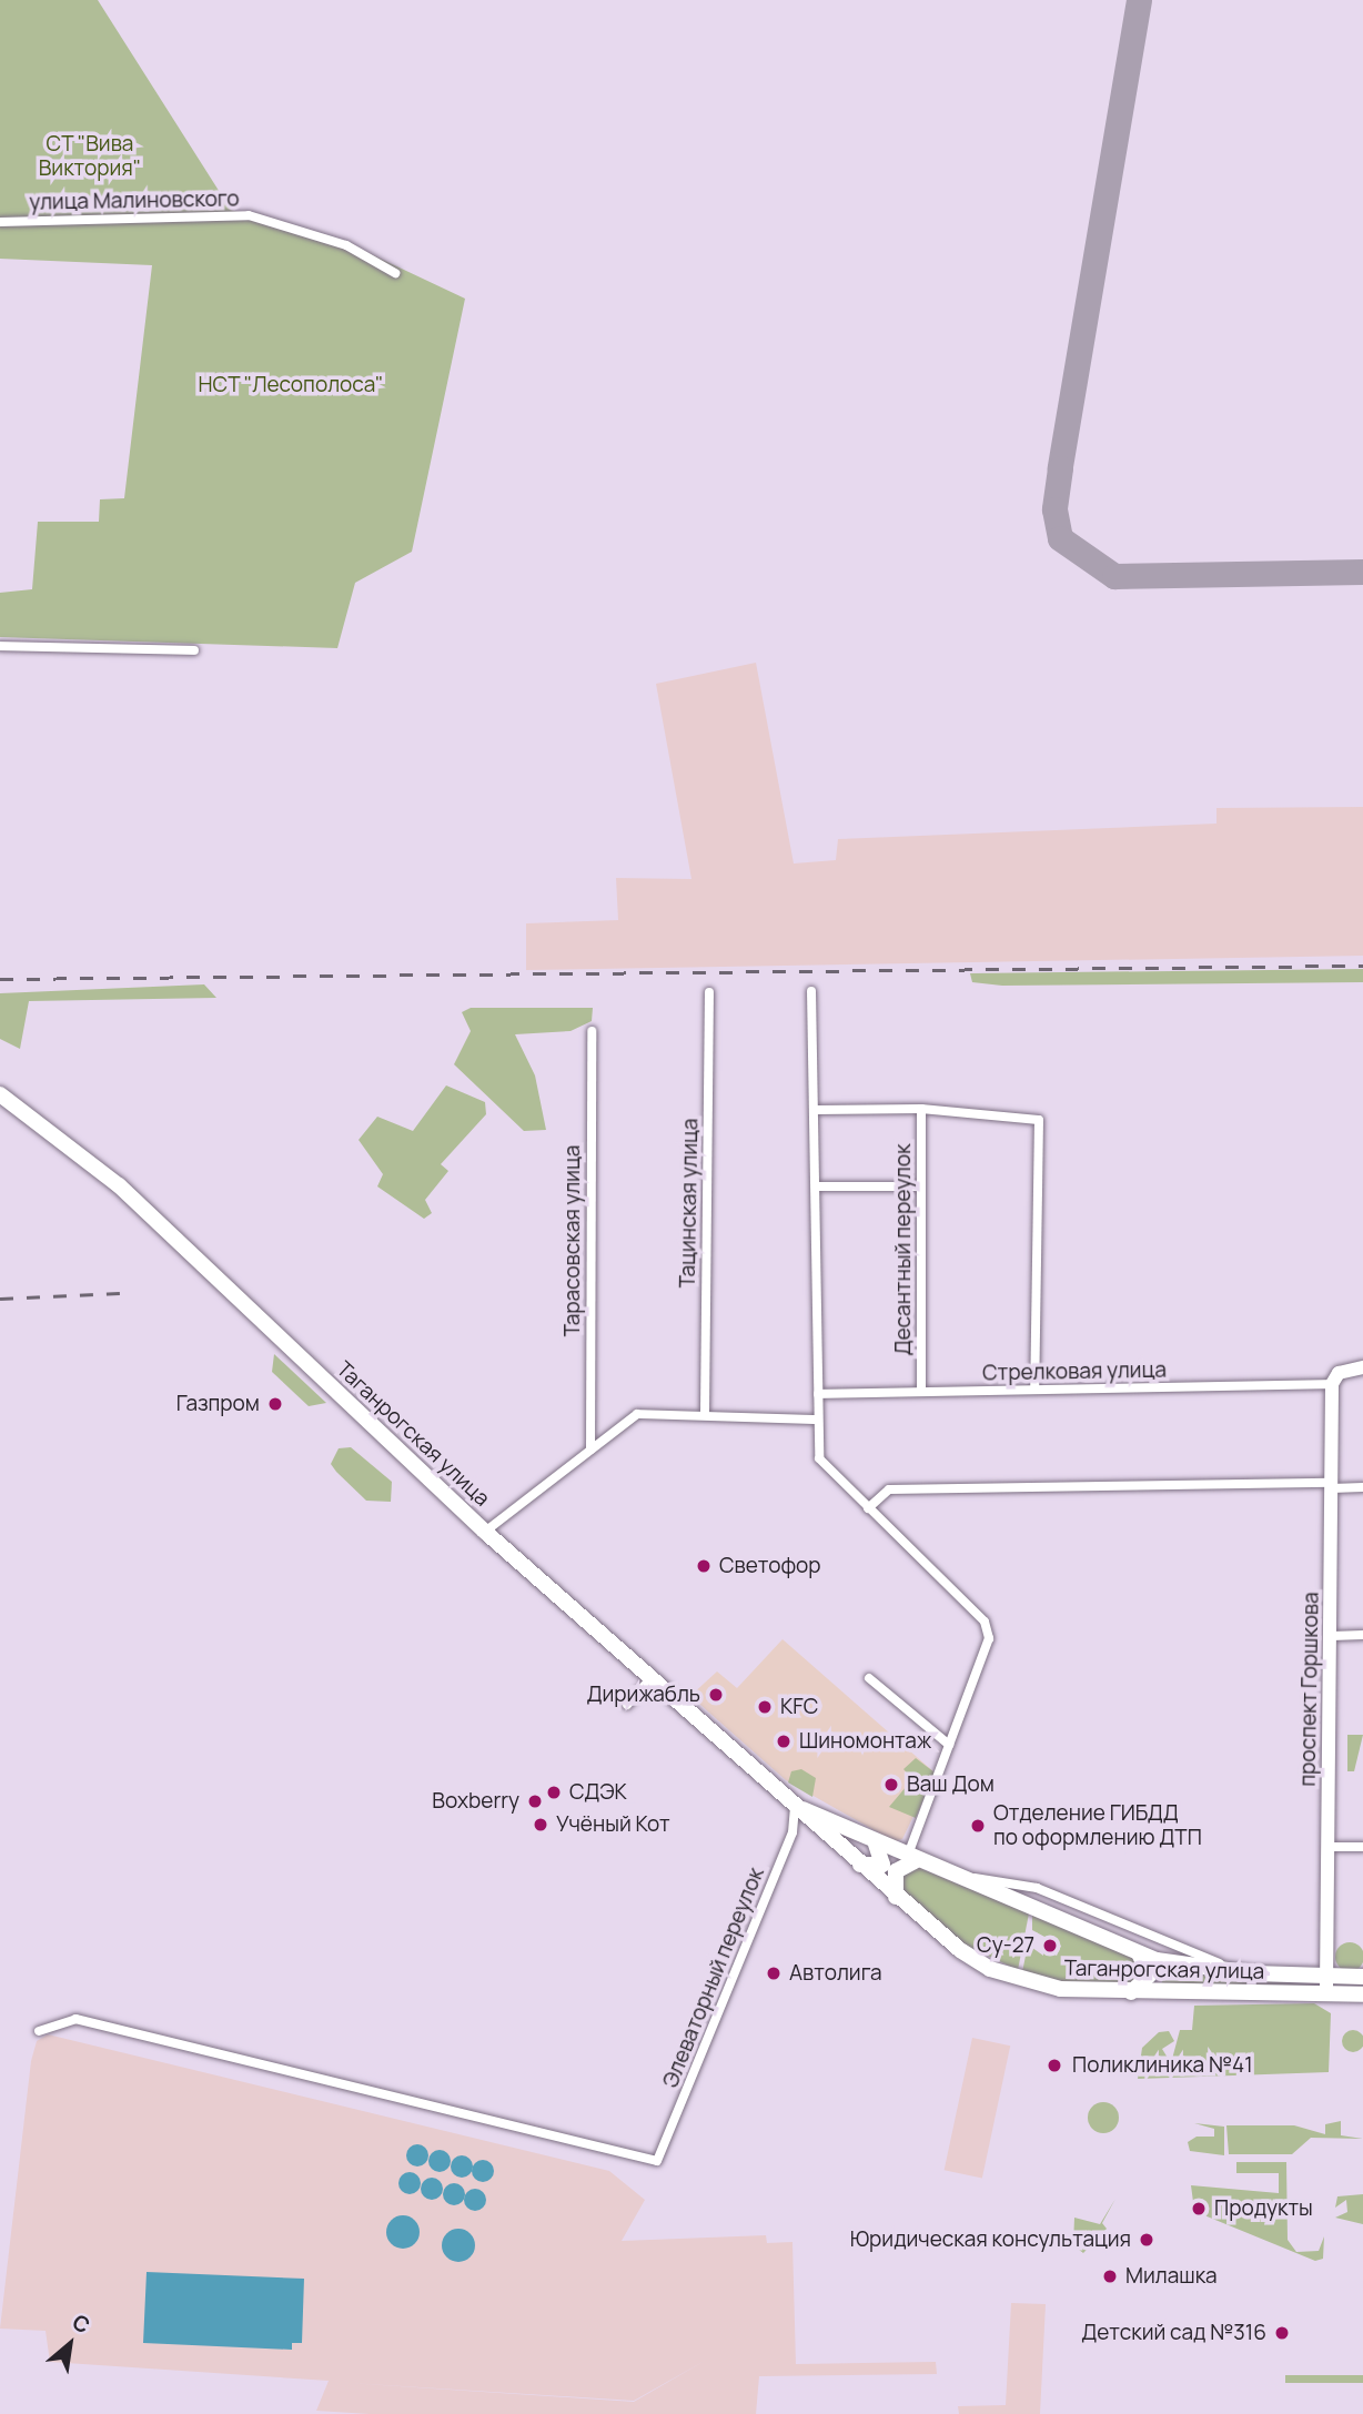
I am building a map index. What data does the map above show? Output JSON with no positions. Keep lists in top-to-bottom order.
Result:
{
  "streets": {
    "main road": ["Таганрогская улица"],
    "street": [
      "улица Малиновского",
      "Тацинская улица",
      "Тарасовская улица",
      "Десантный переулок",
      "Стрелковая улица",
      "проспект Горшкова",
      "Элеваторный переулок"
    ]
  },
  "crossings": [
    ["Десантный переулок", "Стрелковая улица"],
    ["Стрелковая улица", "проспект Горшкова"],
    ["Таганрогская улица", "проспект Горшкова"],
    ["Таганрогская улица", "Элеваторный переулок"]
  ],
  "parks": ["СТ \"Вива Виктория\"", "НСТ \"Лесополоса\""],
  "places": [
    "Газпром",
    "Светофор",
    "Дирижабль",
    "KFC",
    "Шиномонтаж",
    "Ваш Дом",
    "СДЭК",
    "Boxberry",
    "Учёный Кот",
    "Отделение ГИБДД по оформлению ДТП",
    "Су-27",
    "Автолига",
    "Поликлиника №41",
    "Продукты",
    "Юридическая консультация",
    "Милашка",
    "Детский сад №316"
  ],
  "north": "top right"
}
